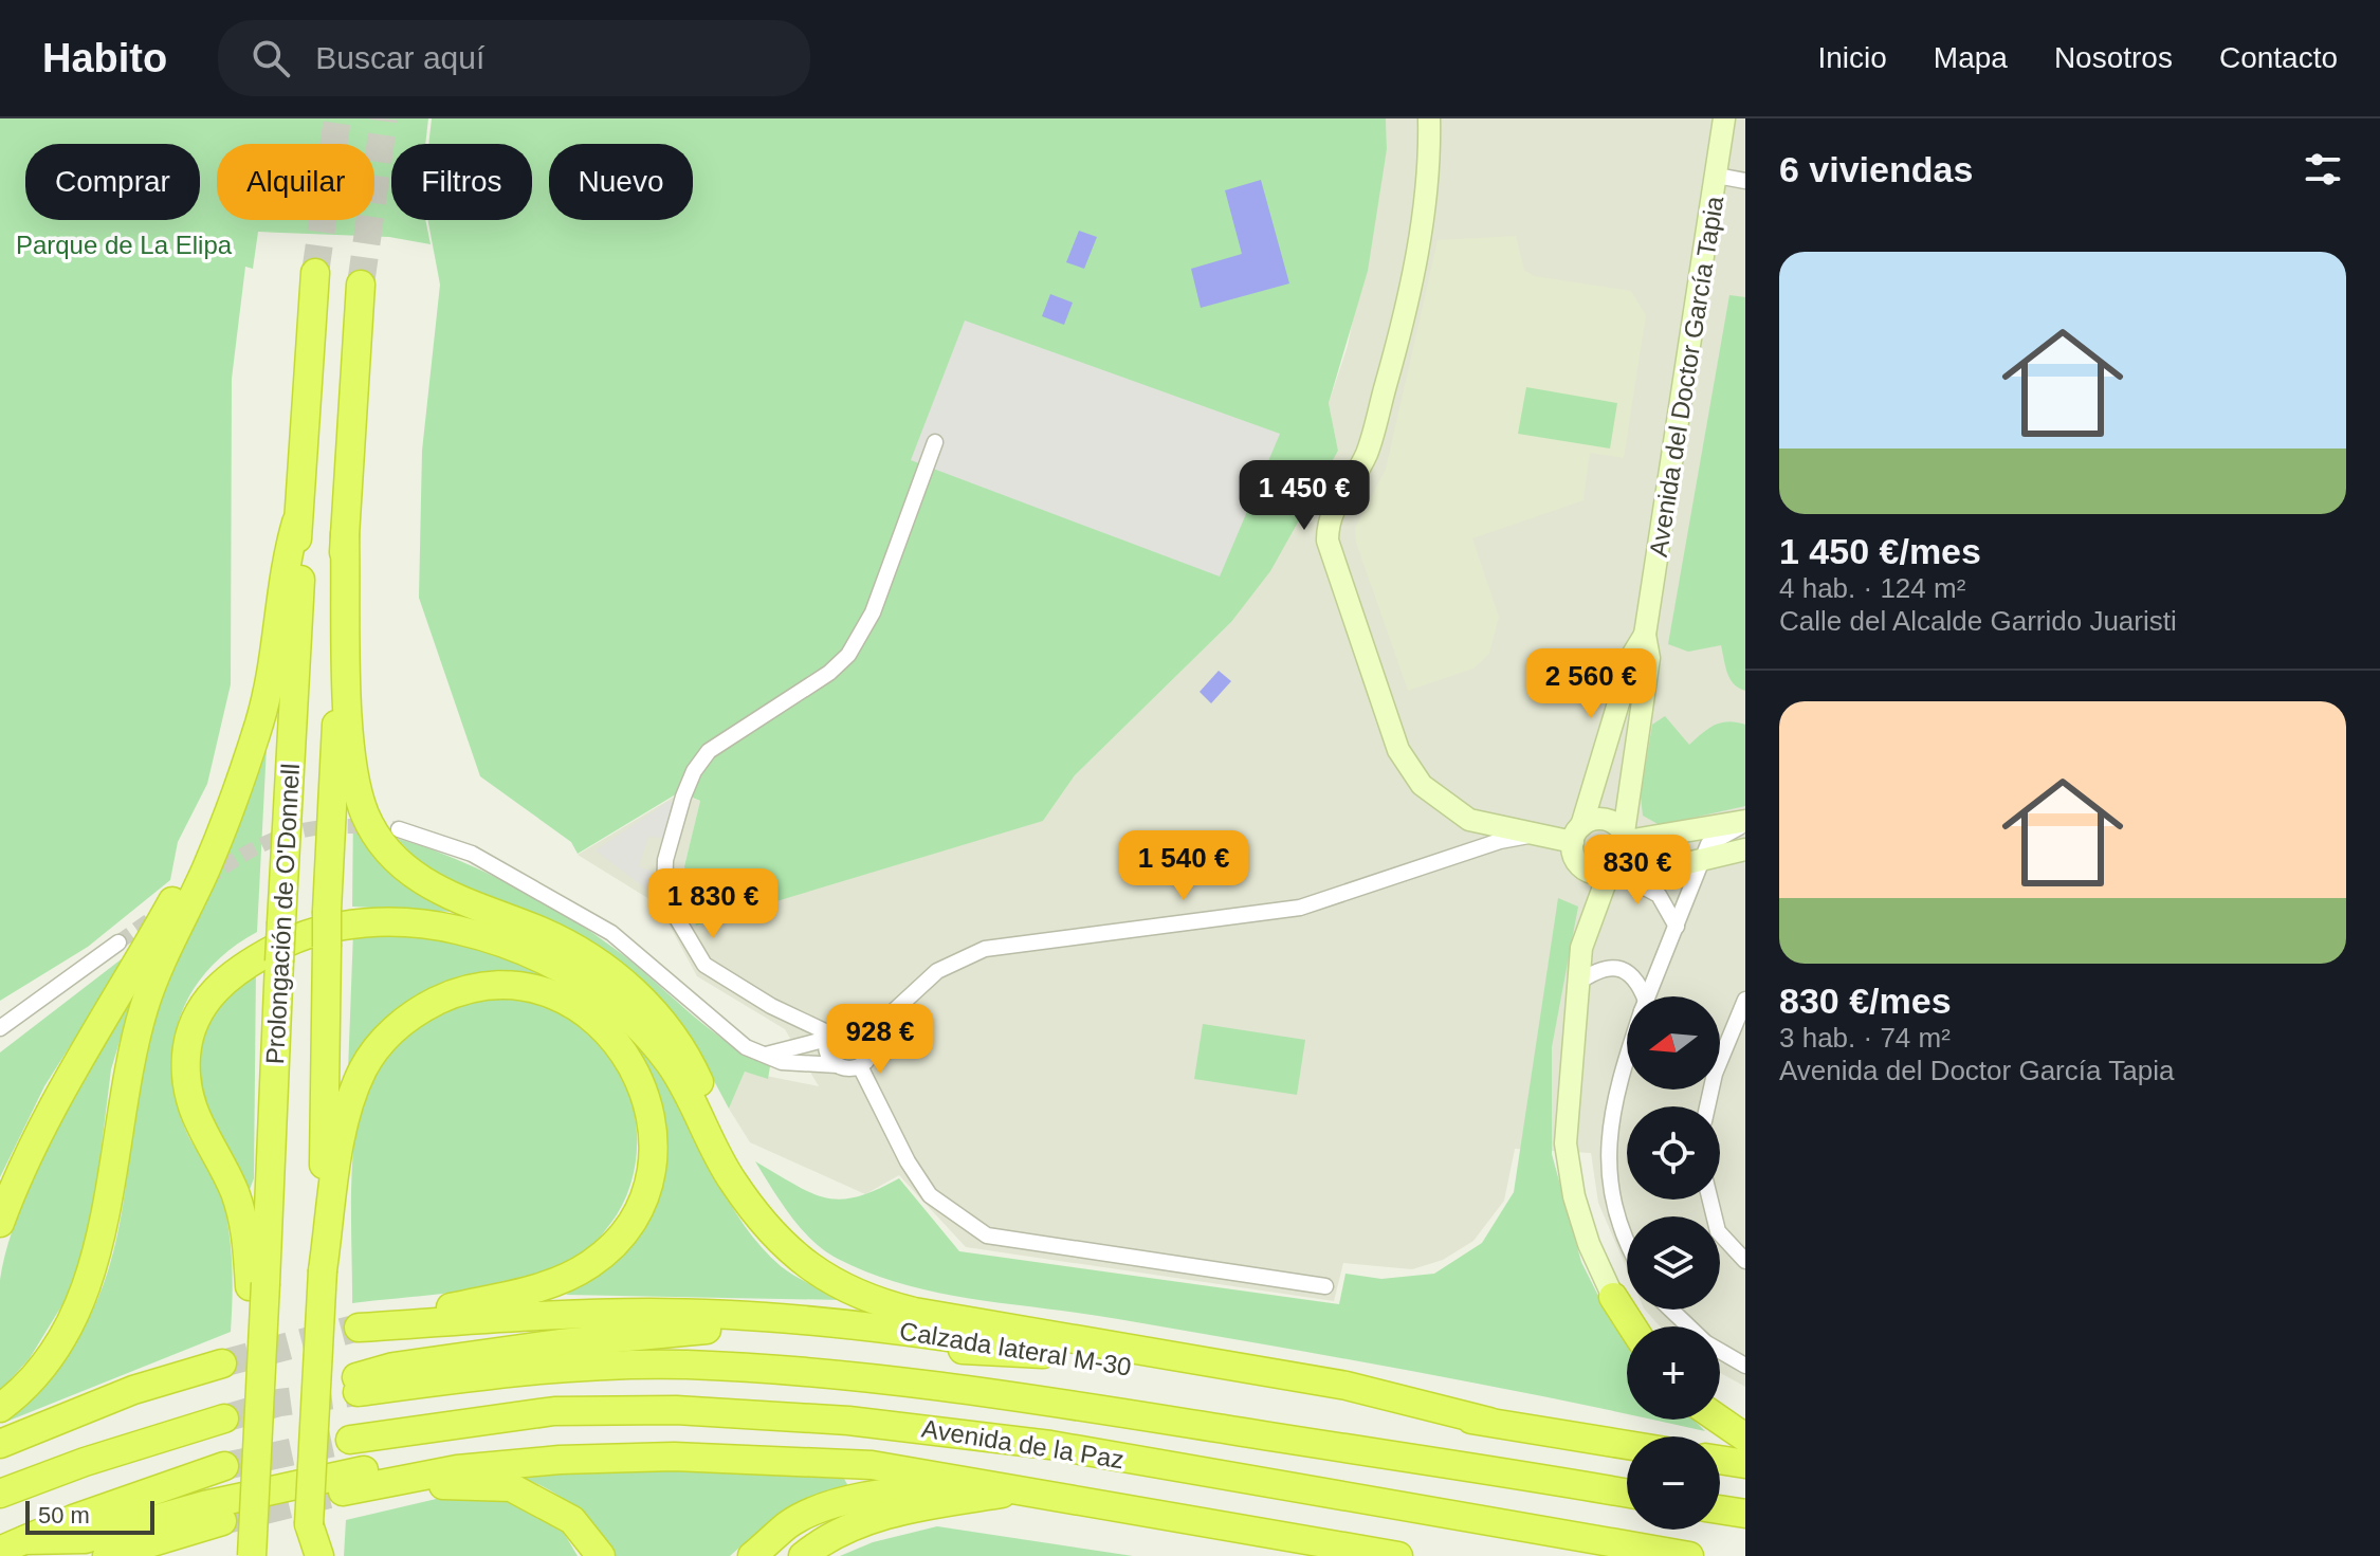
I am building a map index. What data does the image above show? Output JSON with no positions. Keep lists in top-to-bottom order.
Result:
{
  "streets": {
    "highway": ["Prolongación de O'Donnell", "Calzada lateral M-30", "Avenida de la Paz"],
    "street": ["Avenida del Doctor García Tapia"]
  },
  "crossings": [
    ["Prolongación de O'Donnell", "Calzada lateral M-30"],
    ["Calzada lateral M-30", "Avenida de la Paz"]
  ],
  "parks": ["Parque de La Elipa"],
  "scale_bar": "50 m",
  "north": "left",
  "page": {
    "header": "Habito",
    "search": "Buscar aquí",
    "nav": [
      "Inicio",
      "Mapa",
      "Nosotros",
      "Contacto"
    ],
    "heading": "6 viviendas",
    "chip": [
      "Comprar",
      "Alquilar",
      "Filtros",
      "Nuevo"
    ],
    "list": [
      {
        "name": "1 450 €/mes",
        "note": "4 hab. · 124 m² · Calle del Alcalde Garrido Juaristi"
      },
      {
        "name": "830 €/mes",
        "note": "3 hab. · 74 m² · Avenida del Doctor García Tapia"
      }
    ],
    "price": [
      "1 450 €",
      "2 560 €",
      "1 540 €",
      "830 €",
      "1 830 €",
      "928 €"
    ],
    "map_buttons": ["+", "−"],
    "scale": "50 m"
  }
}
